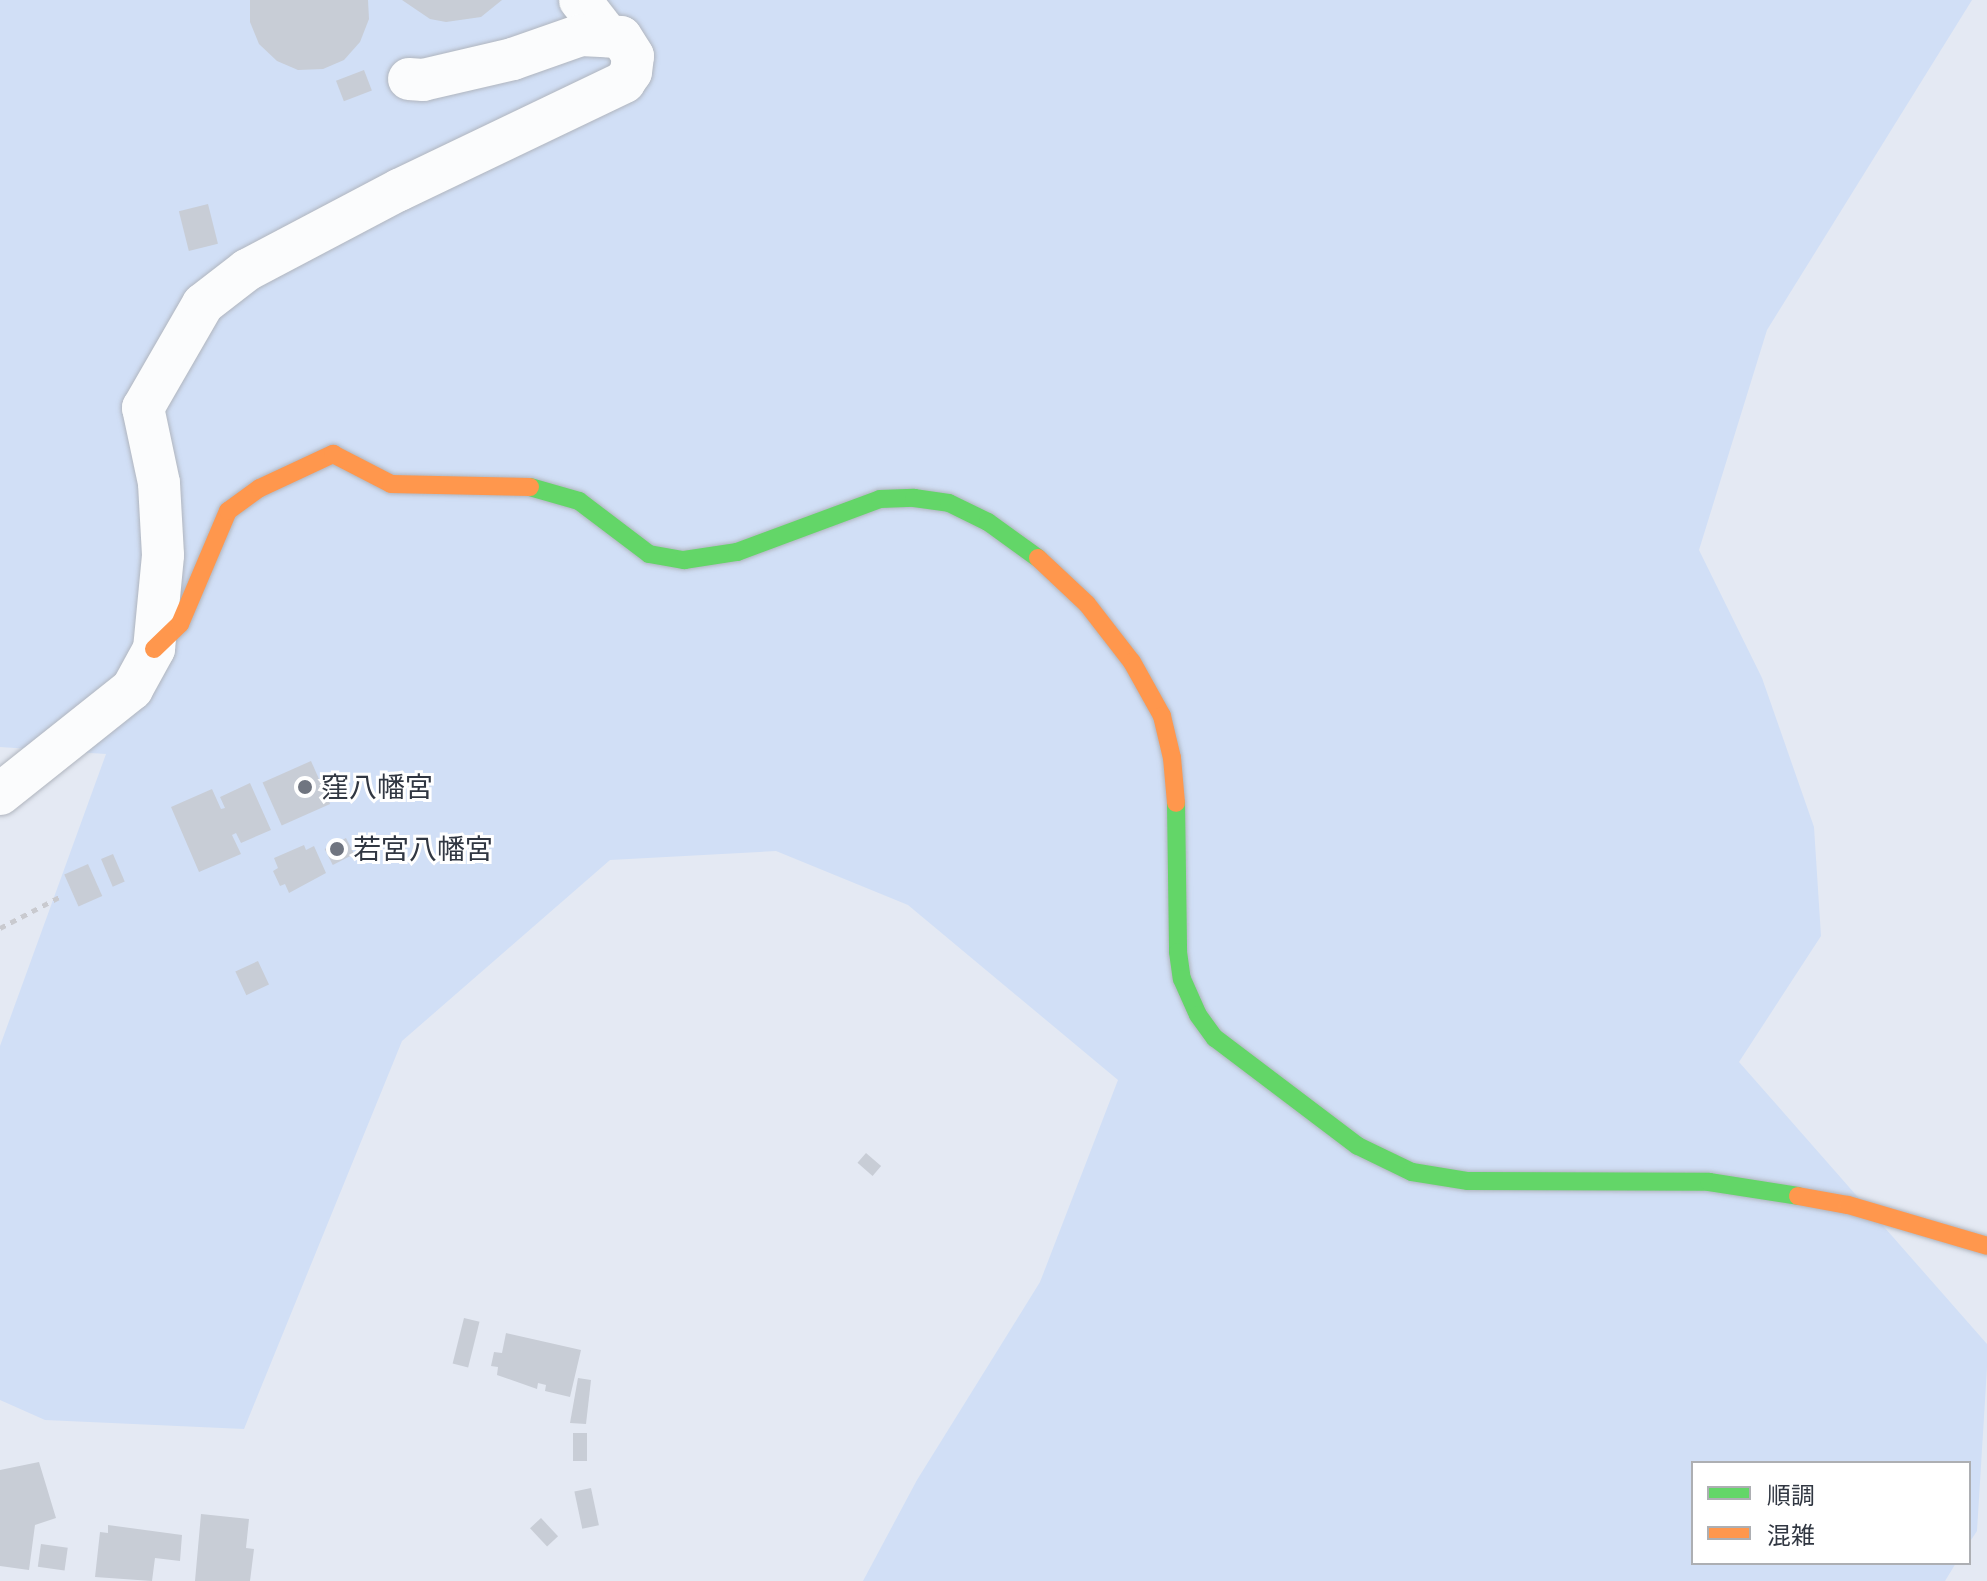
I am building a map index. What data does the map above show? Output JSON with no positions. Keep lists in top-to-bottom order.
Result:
{
  "places": ["窪八幡宮", "若宮八幡宮"],
  "legend": ["順調", "混雑"]
}
